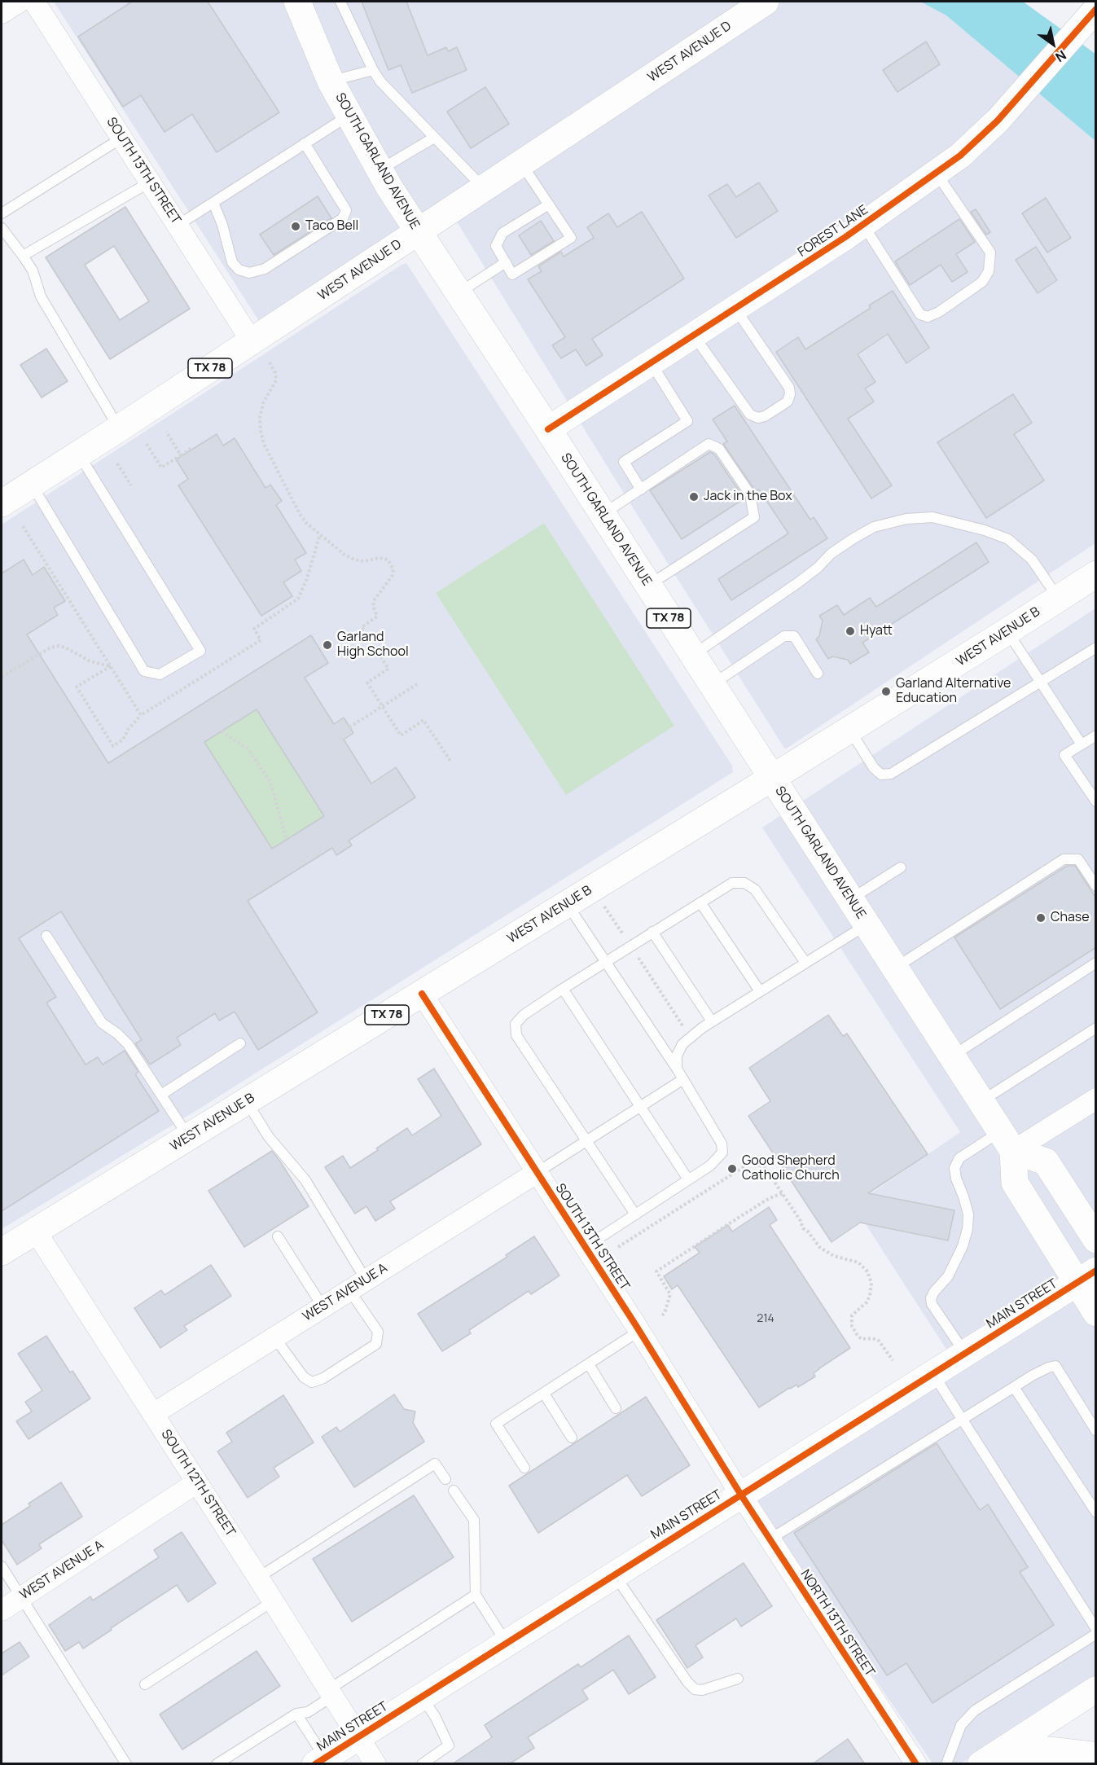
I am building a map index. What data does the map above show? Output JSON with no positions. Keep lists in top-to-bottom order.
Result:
{
  "streets": {
    "main road": [
      "WEST AVENUE D",
      "SOUTH GARLAND AVENUE",
      "TX 78",
      "WEST AVENUE B",
      "MAIN STREET"
    ],
    "street": [
      "SOUTH 13TH STREET",
      "FOREST LANE",
      "WEST AVENUE A",
      "SOUTH 12TH STREET",
      "NORTH 13TH STREET"
    ]
  },
  "crossings": [
    ["WEST AVENUE D", "SOUTH GARLAND AVENUE"],
    ["WEST AVENUE D", "SOUTH 13TH STREET"],
    ["SOUTH GARLAND AVENUE", "FOREST LANE"],
    ["SOUTH GARLAND AVENUE", "WEST AVENUE B"],
    ["SOUTH GARLAND AVENUE", "MAIN STREET"],
    ["SOUTH 13TH STREET", "WEST AVENUE B"],
    ["SOUTH 13TH STREET", "WEST AVENUE A"],
    ["SOUTH 13TH STREET", "MAIN STREET"],
    ["SOUTH 13TH STREET", "NORTH 13TH STREET"],
    ["WEST AVENUE B", "SOUTH 12TH STREET"],
    ["WEST AVENUE A", "SOUTH 12TH STREET"],
    ["MAIN STREET", "SOUTH 12TH STREET"],
    ["MAIN STREET", "NORTH 13TH STREET"]
  ],
  "places": [
    "Taco Bell",
    "Jack in the Box",
    "Hyatt",
    "Garland High School",
    "Garland Alternative Education",
    "Chase",
    "Good Shepherd Catholic Church"
  ],
  "house_numbers": ["214"],
  "north": "bottom right"
}
